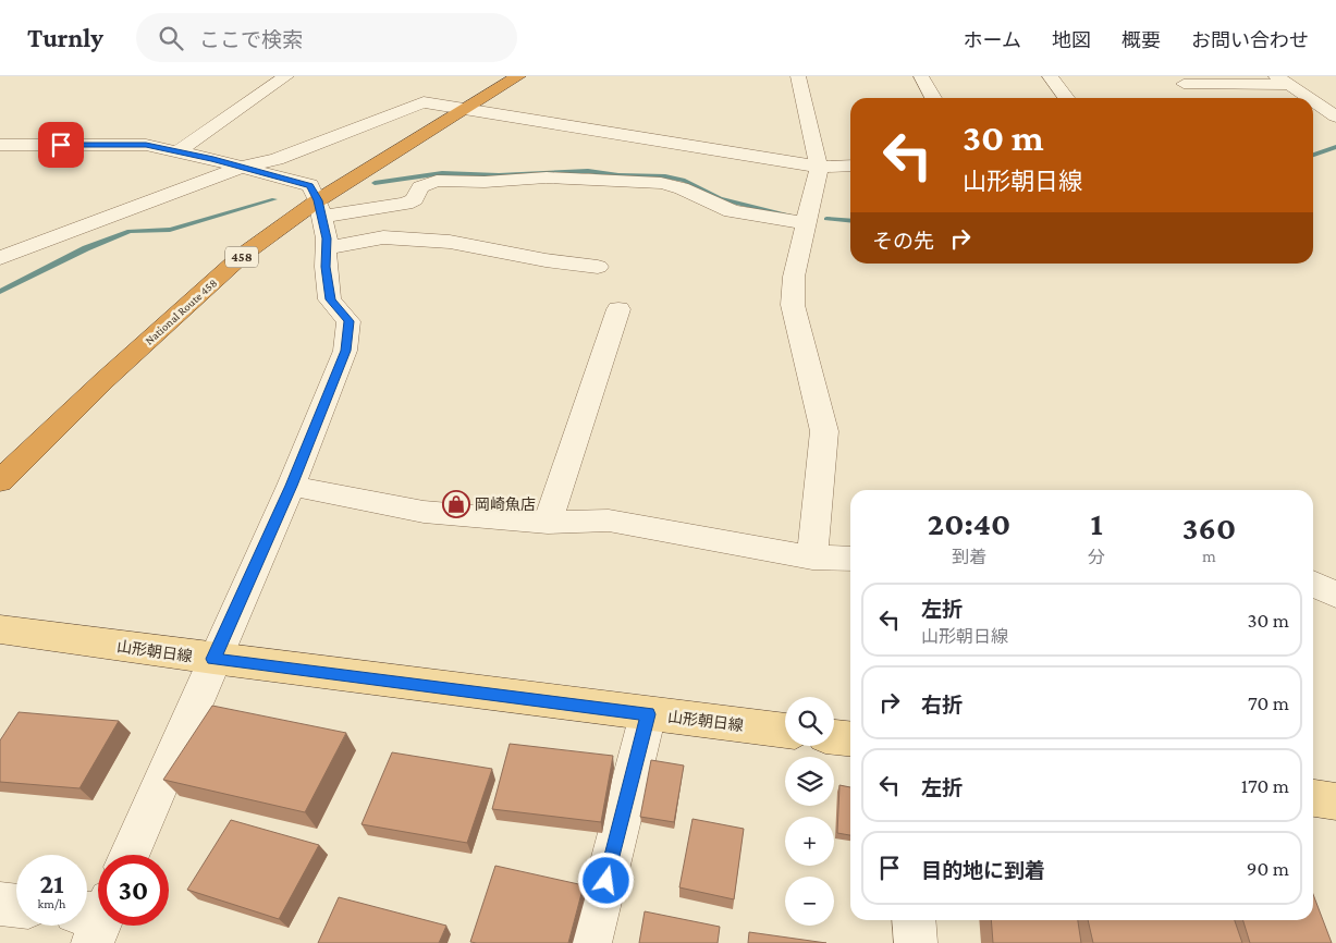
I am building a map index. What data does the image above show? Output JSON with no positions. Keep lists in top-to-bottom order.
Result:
{
  "streets": {
    "highway": ["458", "National Route 458"],
    "main road": ["山形朝日線"]
  },
  "places": {
    "shop": ["岡崎魚店"]
  },
  "page": {
    "header": "Turnly",
    "search": "ここで検索",
    "nav": [
      "ホーム",
      "地図",
      "概要",
      "お問い合わせ"
    ],
    "turn": ["30 m", "山形朝日線"],
    "then": "その先",
    "eta": [
      "20:40",
      "到着",
      "1",
      "分",
      "360",
      "m"
    ],
    "list": [
      {
        "name": "左折",
        "note": "山形朝日線",
        "value": "30 m"
      },
      {
        "name": "右折",
        "value": "70 m"
      },
      {
        "name": "左折",
        "value": "170 m"
      },
      {
        "name": "目的地に到着",
        "value": "90 m"
      }
    ],
    "map_buttons": ["+", "−"],
    "speed": "21 km/h",
    "limit": "30"
  }
}
